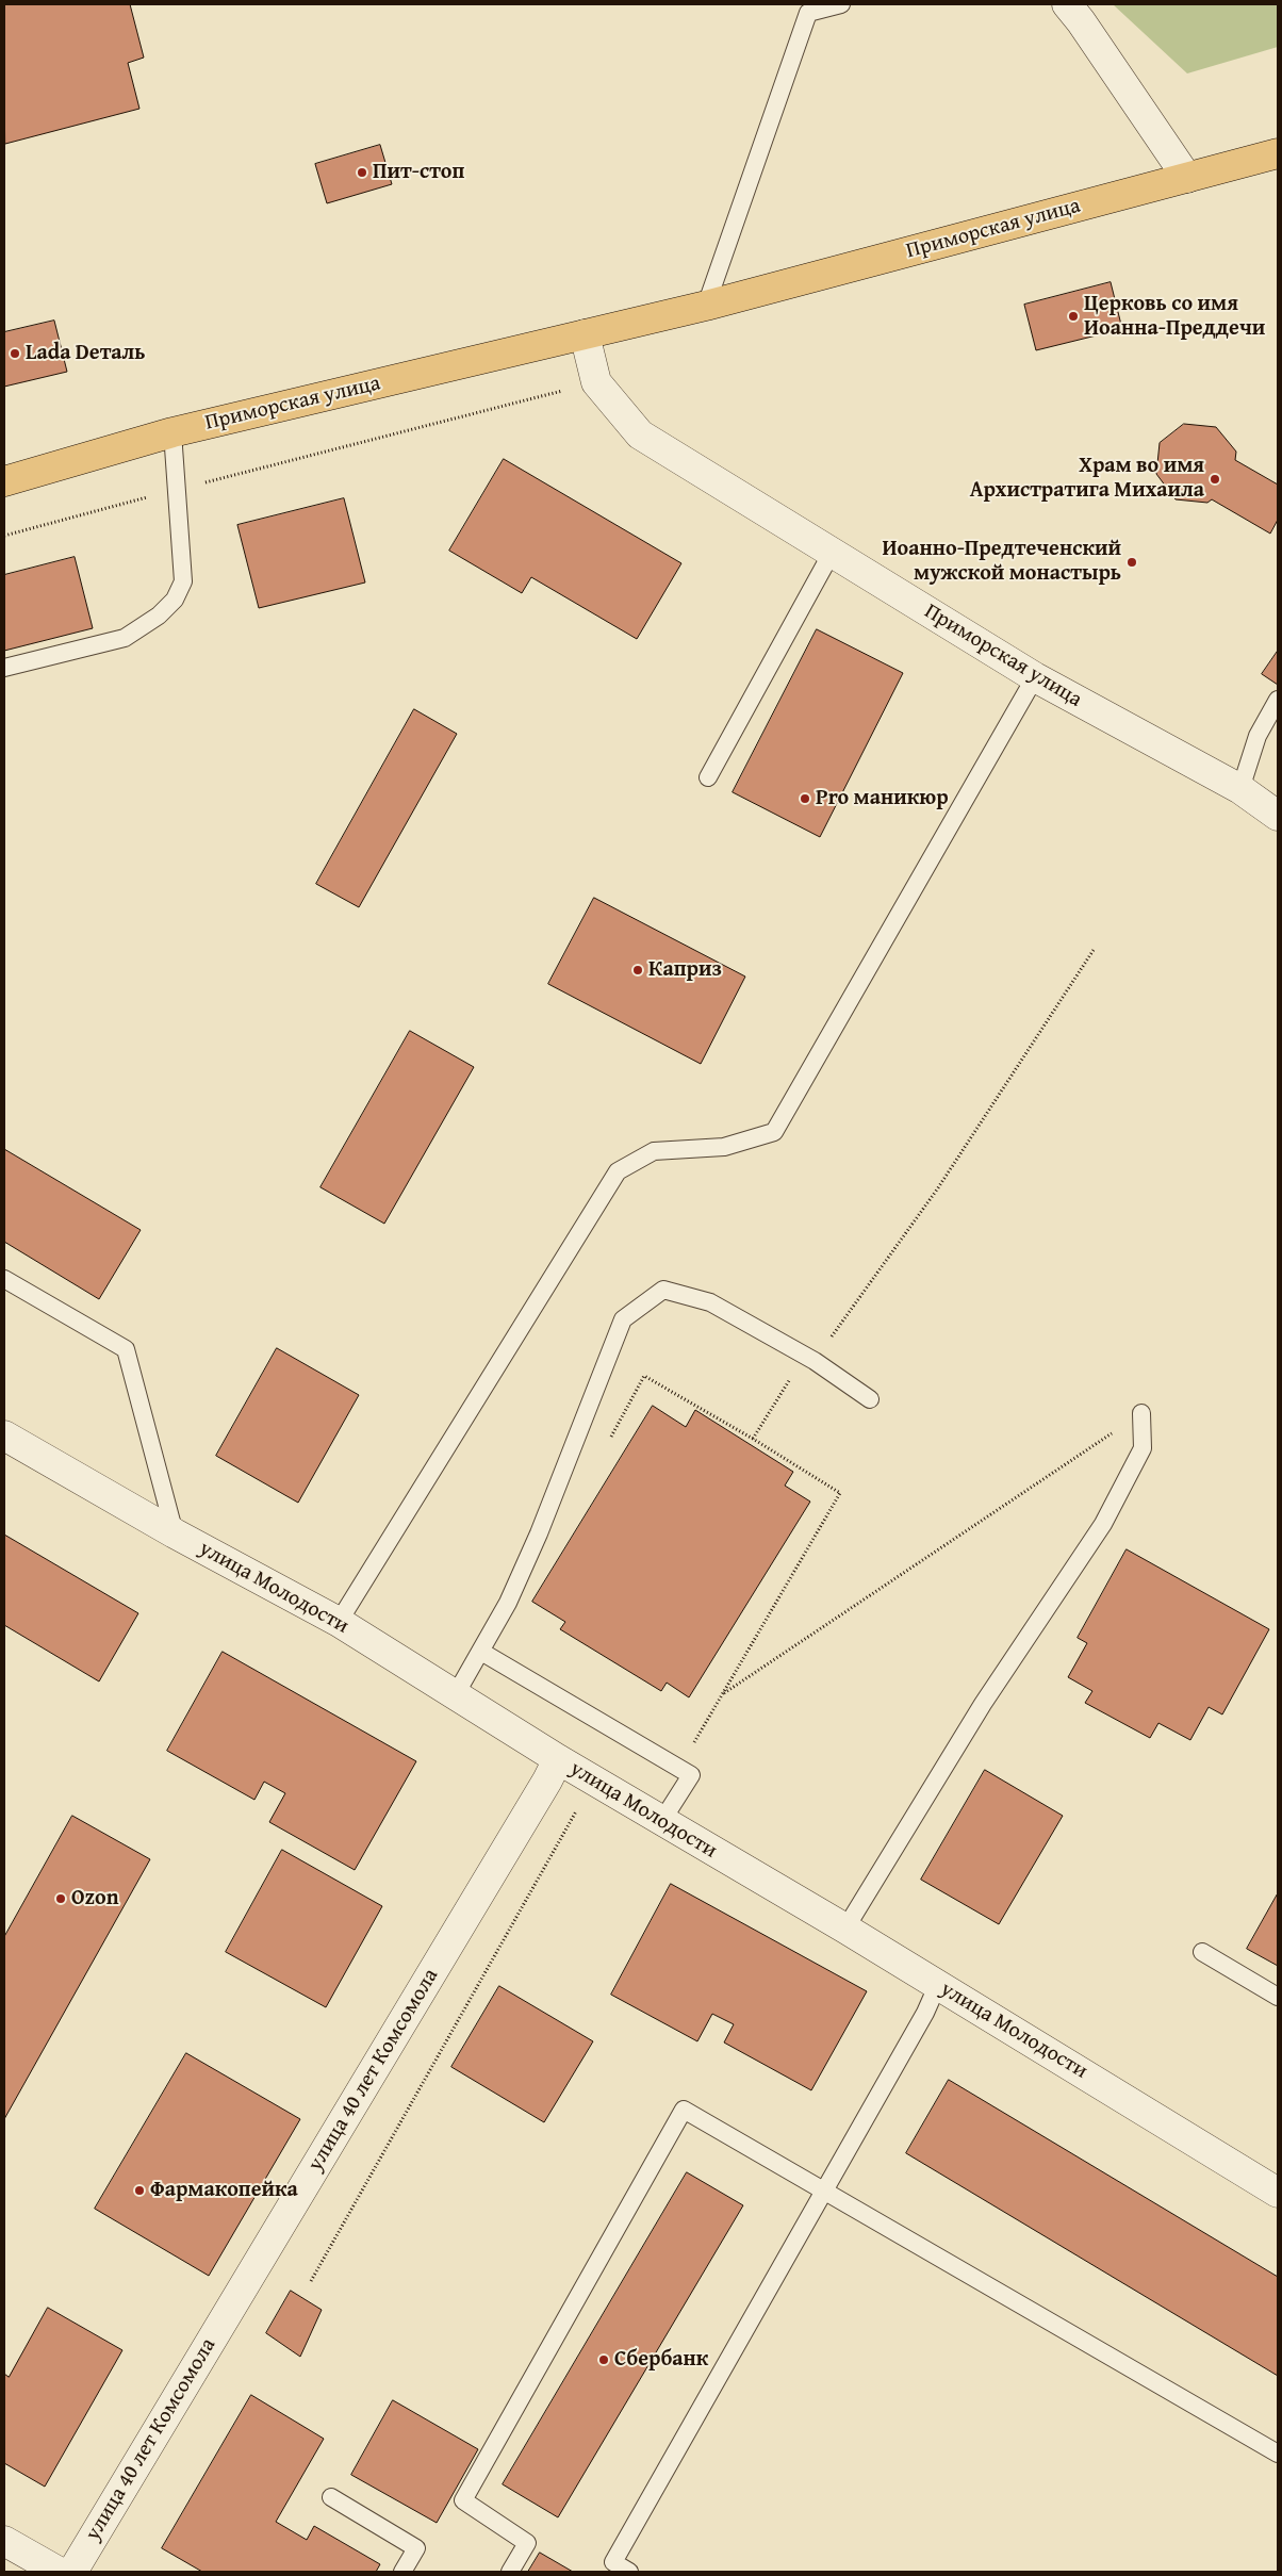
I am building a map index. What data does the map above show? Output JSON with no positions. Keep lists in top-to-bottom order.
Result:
{
  "streets": {
    "highway": ["Приморская улица"],
    "street": ["улица Молодости", "улица 40 лет Комсомола"]
  },
  "crossings": [
    ["улица Молодости", "улица 40 лет Комсомола"]
  ],
  "places": [
    "Пит-стоп",
    "Церковь со имя Иоанна-Преддечи",
    "Lada Dеталь",
    "Храм во имя Архистратига Михаила",
    "Иоанно-Предтеченский мужской монастырь",
    "Pro маникюр",
    "Каприз",
    "Ozon",
    "Фармакопейка",
    "Сбербанк"
  ]
}
